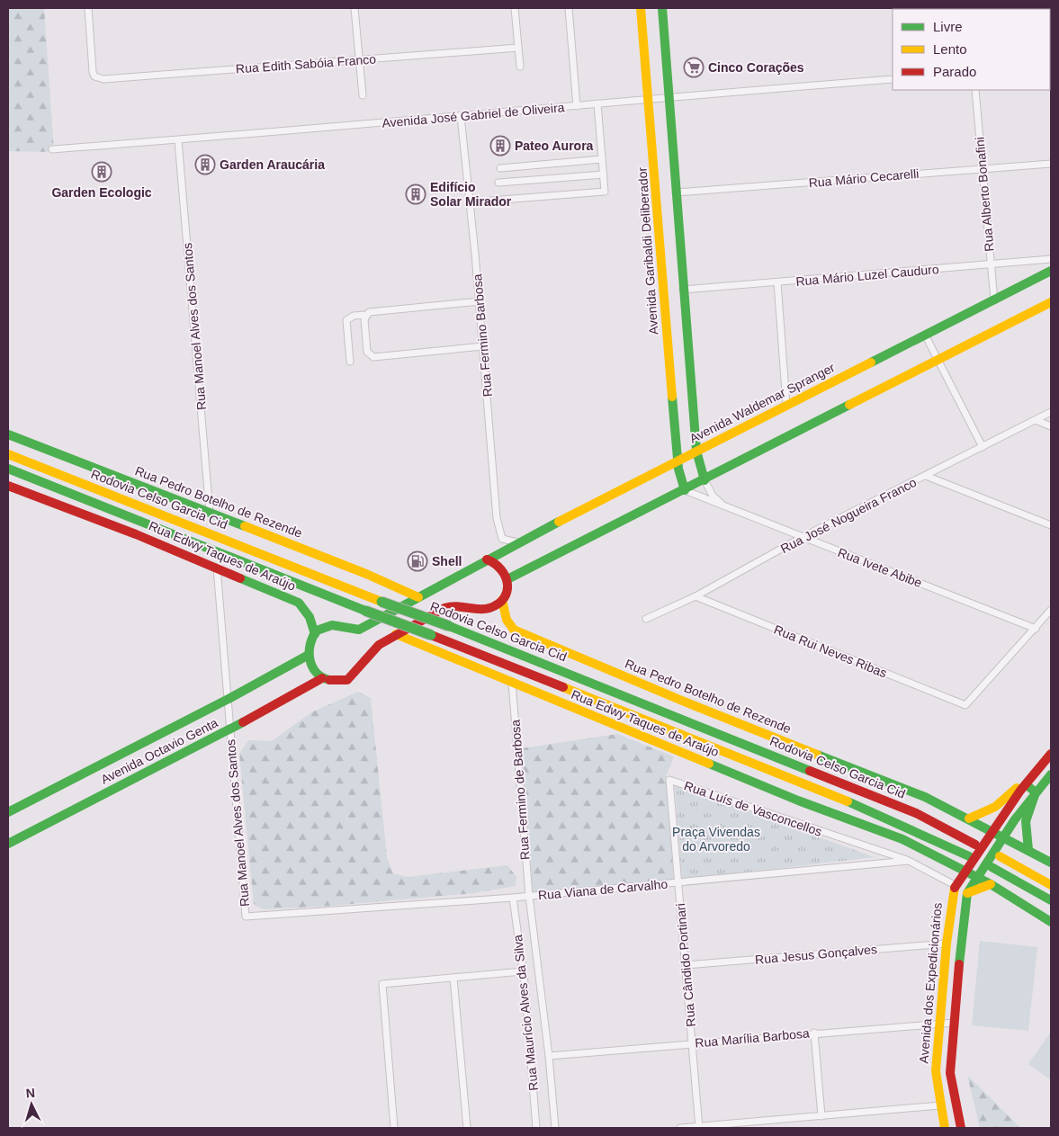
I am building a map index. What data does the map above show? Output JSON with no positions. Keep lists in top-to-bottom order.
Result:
{
  "streets": {
    "main road": [
      "Avenida Garibaldi Deliberador",
      "Avenida Waldemar Spranger",
      "Rodovia Celso Garcia Cid",
      "Rua Pedro Botelho de Rezende",
      "Rua Edwy Taques de Araújo",
      "Avenida Octavio Genta",
      "Avenida dos Expedicionários"
    ],
    "street": [
      "Rua Edith Sabóia Franco",
      "Avenida José Gabriel de Oliveira",
      "Rua Mário Cecarelli",
      "Rua Alberto Bonafini",
      "Rua Mário Luzel Cauduro",
      "Rua Manoel Alves dos Santos",
      "Rua Fermino Barbosa",
      "Rua José Nogueira Franco",
      "Rua Ivete Abibe",
      "Rua Rui Neves Ribas",
      "Rua Fermino de Barbosa",
      "Rua Luís de Vasconcellos",
      "Rua Viana de Carvalho",
      "Rua Jesus Gonçalves",
      "Rua Cândido Portinari",
      "Rua Maurício Alves da Silva",
      "Rua Marília Barbosa"
    ]
  },
  "crossings": [
    ["Avenida José Gabriel de Oliveira", "Avenida Garibaldi Deliberador"],
    ["Avenida José Gabriel de Oliveira", "Rua Manoel Alves dos Santos"],
    ["Avenida José Gabriel de Oliveira", "Rua Fermino Barbosa"],
    ["Rua Mário Cecarelli", "Rua Alberto Bonafini"],
    ["Rua Alberto Bonafini", "Rua Mário Luzel Cauduro"],
    ["Rua Alberto Bonafini", "Avenida Waldemar Spranger"],
    ["Avenida Garibaldi Deliberador", "Avenida Waldemar Spranger"],
    ["Avenida Garibaldi Deliberador", "Rua Ivete Abibe"],
    ["Rua Manoel Alves dos Santos", "Rua Pedro Botelho de Rezende"],
    ["Rua Manoel Alves dos Santos", "Rua Edwy Taques de Araújo"],
    ["Rua Manoel Alves dos Santos", "Avenida Octavio Genta"],
    ["Rua Manoel Alves dos Santos", "Rua Viana de Carvalho"],
    ["Rua Fermino Barbosa", "Avenida Waldemar Spranger"],
    ["Avenida Waldemar Spranger", "Rua Pedro Botelho de Rezende"],
    ["Avenida Waldemar Spranger", "Rua Edwy Taques de Araújo"],
    ["Rua José Nogueira Franco", "Rua Ivete Abibe"],
    ["Rua José Nogueira Franco", "Rua Rui Neves Ribas"],
    ["Rua Edwy Taques de Araújo", "Rua Fermino de Barbosa"],
    ["Rua Edwy Taques de Araújo", "Avenida dos Expedicionários"],
    ["Rua Ivete Abibe", "Rua Rui Neves Ribas"],
    ["Rua Fermino de Barbosa", "Rua Viana de Carvalho"],
    ["Rua Fermino de Barbosa", "Rua Marília Barbosa"],
    ["Rua Luís de Vasconcellos", "Rua Viana de Carvalho"],
    ["Rua Luís de Vasconcellos", "Rua Cândido Portinari"],
    ["Rua Viana de Carvalho", "Rua Cândido Portinari"],
    ["Rua Viana de Carvalho", "Rua Maurício Alves da Silva"],
    ["Rua Jesus Gonçalves", "Rua Cândido Portinari"],
    ["Rua Jesus Gonçalves", "Avenida dos Expedicionários"],
    ["Rua Cândido Portinari", "Rua Marília Barbosa"],
    ["Avenida dos Expedicionários", "Rua Marília Barbosa"]
  ],
  "parks": ["Praça Vivendas do Arvoredo"],
  "places": {
    "supermarket": ["Cinco Corações"],
    "building": [
      "Pateo Aurora",
      "Garden Araucária",
      "Garden Ecologic",
      "Edifício Solar Mirador"
    ],
    "fuel station": ["Shell"]
  },
  "legend": ["Livre", "Lento", "Parado"],
  "north": "top"
}
